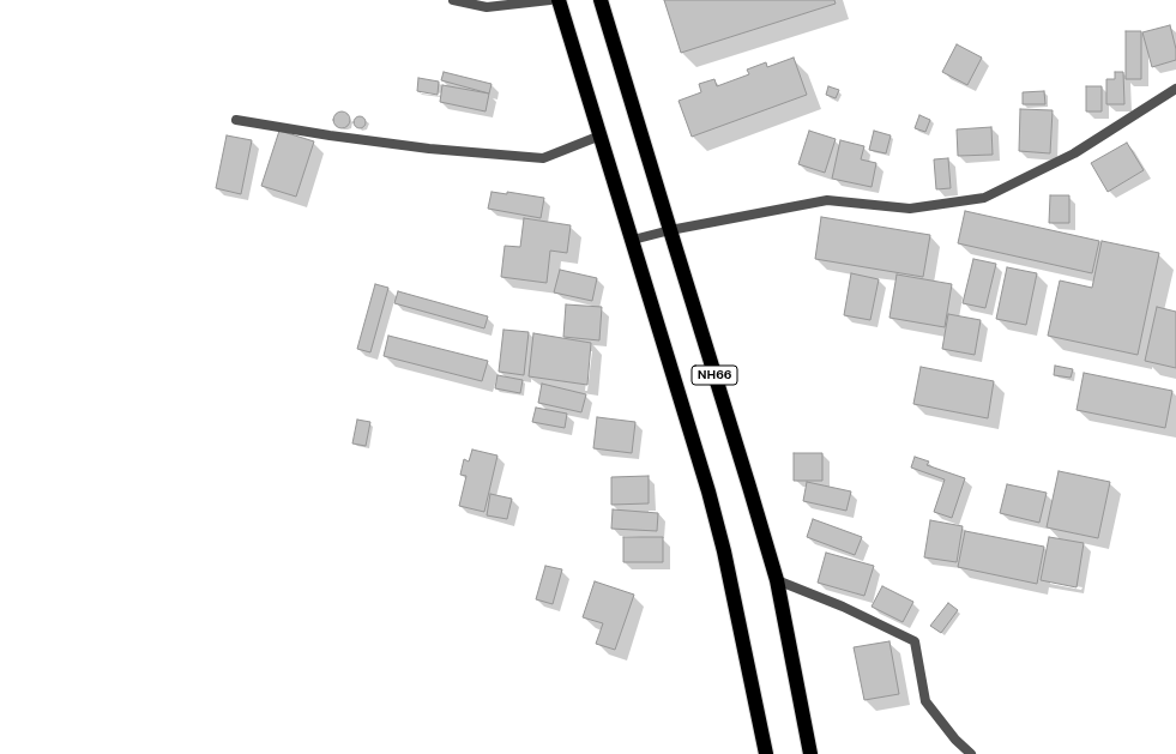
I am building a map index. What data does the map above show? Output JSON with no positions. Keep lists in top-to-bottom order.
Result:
{
  "streets": {
    "highway": ["NH66"]
  }
}
